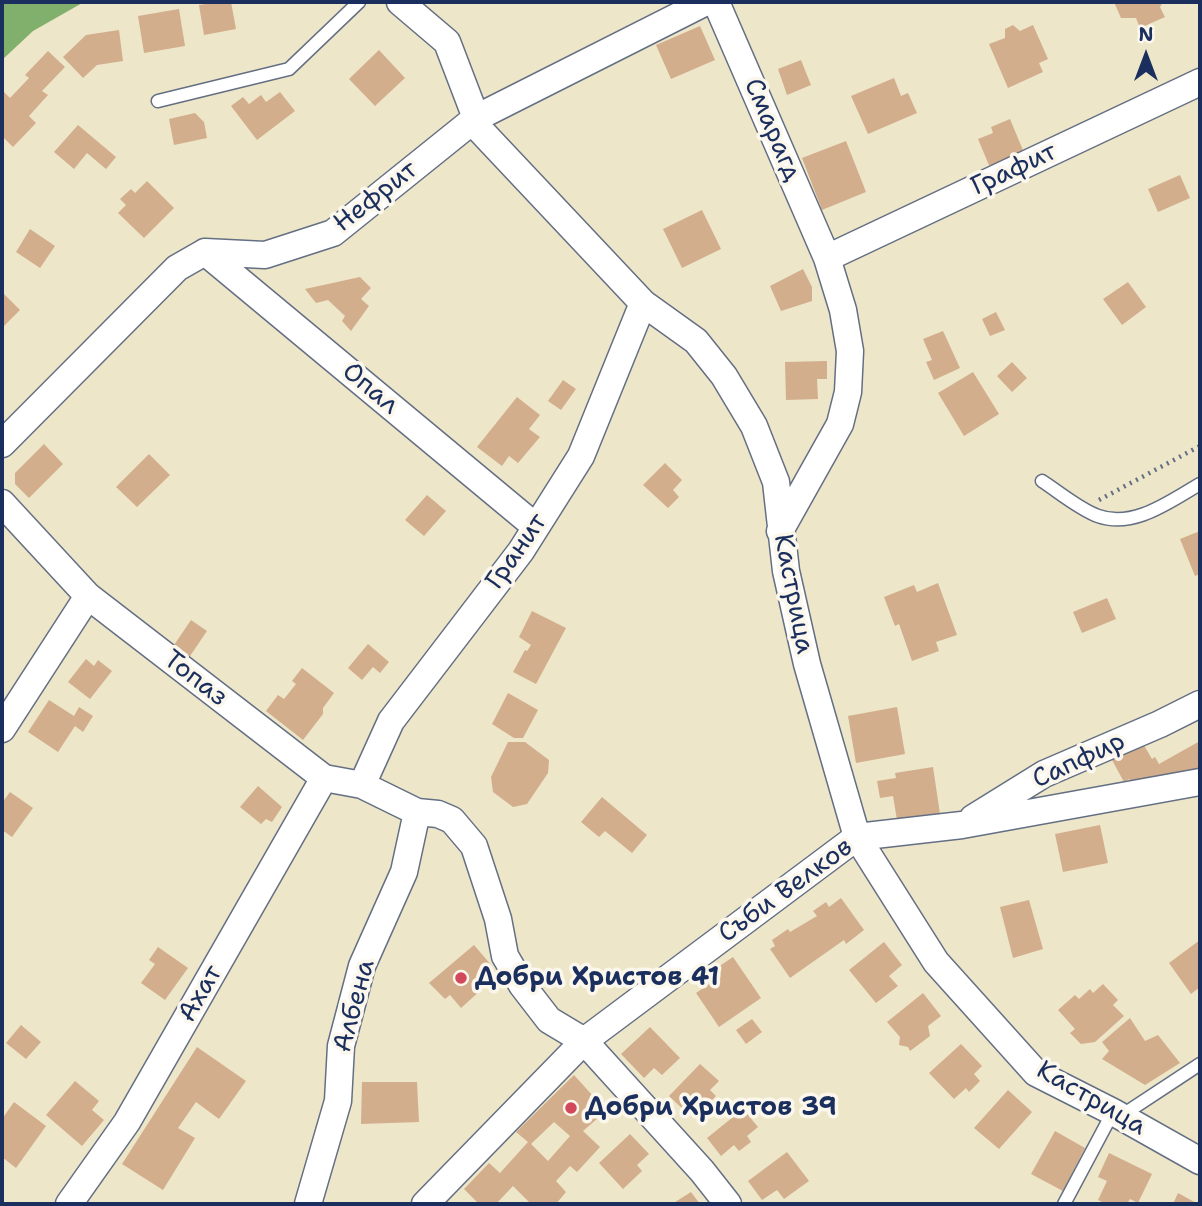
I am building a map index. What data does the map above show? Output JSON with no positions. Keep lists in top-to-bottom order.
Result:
{
  "streets": {
    "street": [
      "Смарагд",
      "Графит",
      "Нефрит",
      "Опал",
      "Гранит",
      "Кастрица",
      "Топаз",
      "Сапфир",
      "Съби Велков",
      "Ахат",
      "Албена"
    ]
  },
  "crossings": [
    ["Смарагд", "Графит"],
    ["Смарагд", "Кастрица"],
    ["Нефрит", "Опал"],
    ["Нефрит", "Кастрица"],
    ["Опал", "Гранит"],
    ["Гранит", "Кастрица"],
    ["Гранит", "Топаз"],
    ["Кастрица", "Съби Велков"],
    ["Топаз", "Съби Велков"],
    ["Топаз", "Ахат"],
    ["Топаз", "Албена"],
    ["Сапфир", "Съби Велков"]
  ],
  "places": ["Добри Христов 41", "Добри Христов 39"],
  "north": "top"
}
